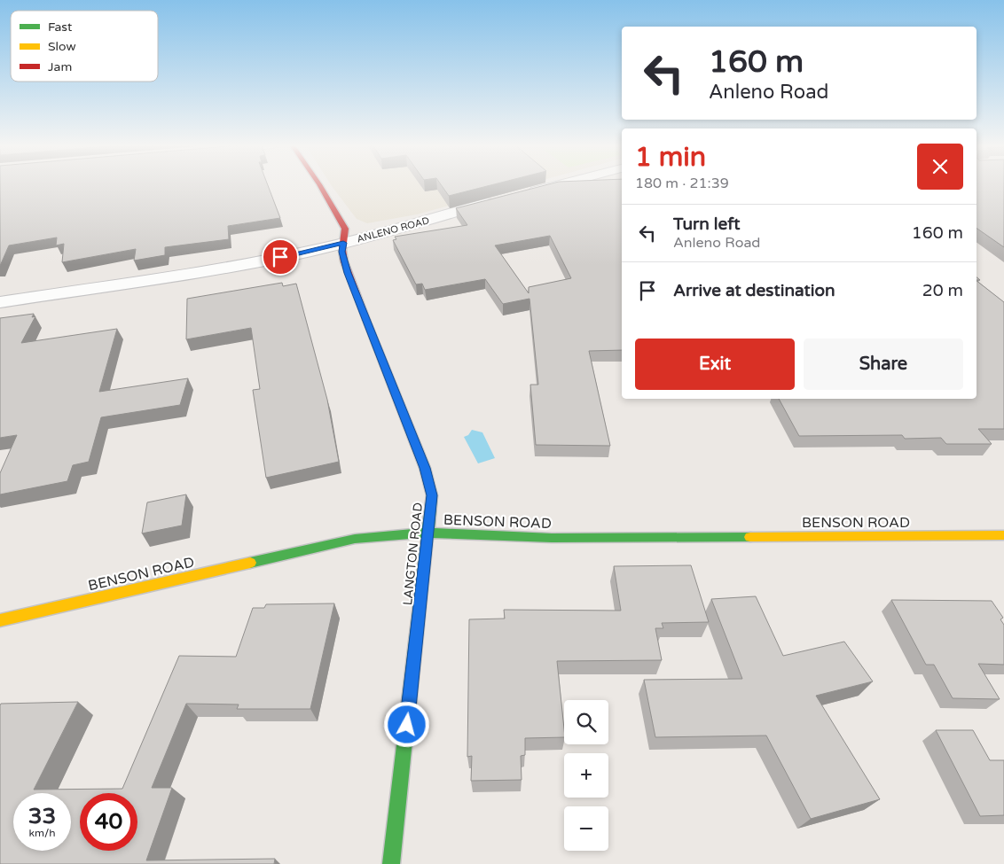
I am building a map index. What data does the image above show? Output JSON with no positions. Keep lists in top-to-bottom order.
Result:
{
  "streets": {
    "street": ["ANLENO ROAD", "BENSON ROAD", "LANGTON ROAD"]
  },
  "crossings": [
    ["ANLENO ROAD", "LANGTON ROAD"],
    ["BENSON ROAD", "LANGTON ROAD"]
  ],
  "legend": ["Fast", "Slow", "Jam"],
  "page": {
    "turn": ["160 m", "Anleno Road"],
    "heading": ["1 min", "180 m · 21:39"],
    "list": [
      {
        "name": "Turn left",
        "note": "Anleno Road",
        "value": "160 m"
      },
      {
        "name": "Arrive at destination",
        "value": "20 m"
      }
    ],
    "buttons": ["Exit", "Share"],
    "map_buttons": ["+", "−"],
    "speed": "33 km/h",
    "limit": "40"
  }
}
